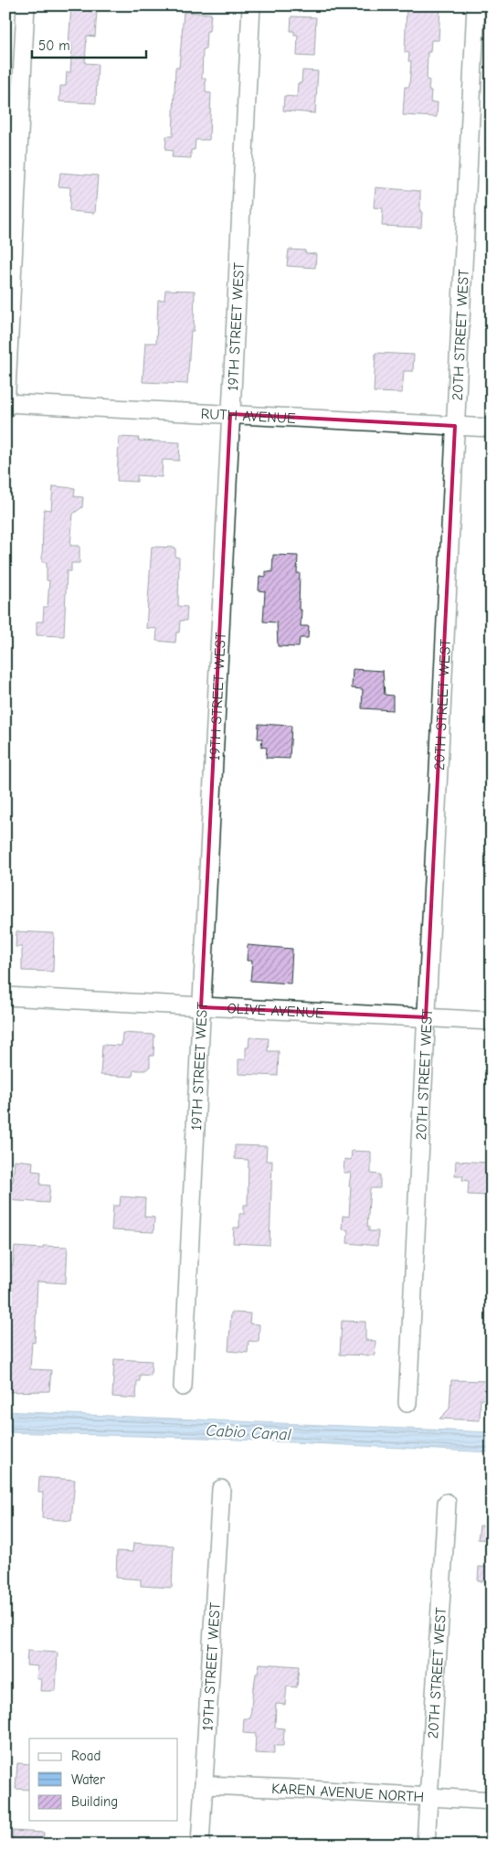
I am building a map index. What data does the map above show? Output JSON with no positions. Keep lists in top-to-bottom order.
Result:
{
  "streets": {
    "street": [
      "19TH STREET WEST",
      "20TH STREET WEST",
      "RUTH AVENUE",
      "OLIVE AVENUE",
      "KAREN AVENUE NORTH"
    ]
  },
  "crossings": [
    ["19TH STREET WEST", "RUTH AVENUE"],
    ["19TH STREET WEST", "OLIVE AVENUE"],
    ["19TH STREET WEST", "KAREN AVENUE NORTH"],
    ["20TH STREET WEST", "RUTH AVENUE"],
    ["20TH STREET WEST", "OLIVE AVENUE"],
    ["20TH STREET WEST", "KAREN AVENUE NORTH"]
  ],
  "water": ["Cabio Canal"],
  "legend": ["Road", "Water", "Building"],
  "scale_bar": "50 m"
}
